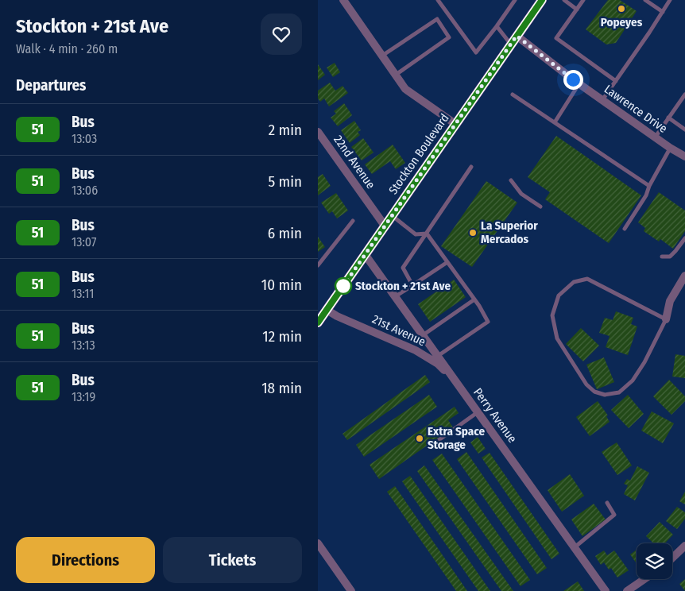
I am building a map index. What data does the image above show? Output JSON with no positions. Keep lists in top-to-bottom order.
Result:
{
  "streets": {
    "main road": ["Stockton Boulevard"],
    "street": [
      "Lawrence Drive",
      "22nd Avenue",
      "21st Avenue",
      "Perry Avenue"
    ]
  },
  "crossings": [
    ["Lawrence Drive", "Stockton Boulevard"],
    ["Stockton Boulevard", "22nd Avenue"],
    ["Stockton Boulevard", "21st Avenue"],
    ["Stockton Boulevard", "Perry Avenue"],
    ["21st Avenue", "Perry Avenue"]
  ],
  "places": [
    "Popeyes",
    "La Superior Mercados",
    "Stockton + 21st Ave",
    "Extra Space Storage"
  ],
  "lines": ["bus line 51"],
  "page": {
    "heading": [
      ["Stockton + 21st Ave", "Walk · 4 min · 260 m"],
      "Departures"
    ],
    "list": [
      {
        "mark": "51",
        "name": "Bus",
        "note": "13:03",
        "value": "2 min"
      },
      {
        "mark": "51",
        "name": "Bus",
        "note": "13:06",
        "value": "5 min"
      },
      {
        "mark": "51",
        "name": "Bus",
        "note": "13:07",
        "value": "6 min"
      },
      {
        "mark": "51",
        "name": "Bus",
        "note": "13:11",
        "value": "10 min"
      },
      {
        "mark": "51",
        "name": "Bus",
        "note": "13:13",
        "value": "12 min"
      },
      {
        "mark": "51",
        "name": "Bus",
        "note": "13:19",
        "value": "18 min"
      }
    ],
    "buttons": ["Directions", "Tickets"]
  }
}
